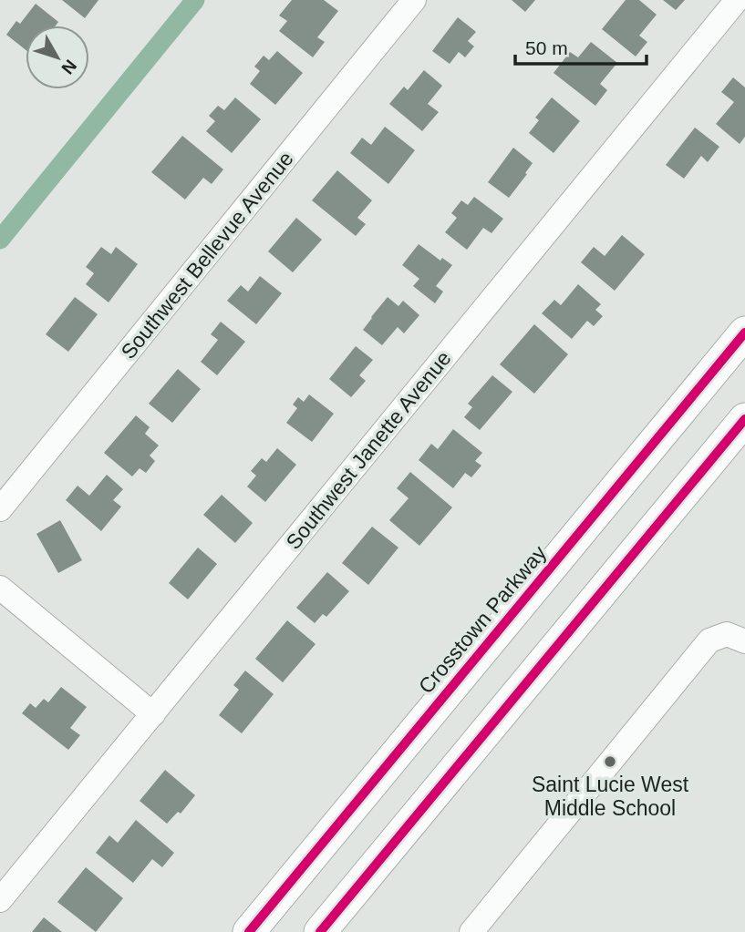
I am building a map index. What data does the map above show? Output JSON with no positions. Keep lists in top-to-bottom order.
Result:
{
  "streets": {
    "main road": ["Crosstown Parkway"],
    "street": ["Southwest Bellevue Avenue", "Southwest Janette Avenue"]
  },
  "places": ["Saint Lucie West Middle School"],
  "scale_bar": "50 m",
  "north": "bottom right"
}
